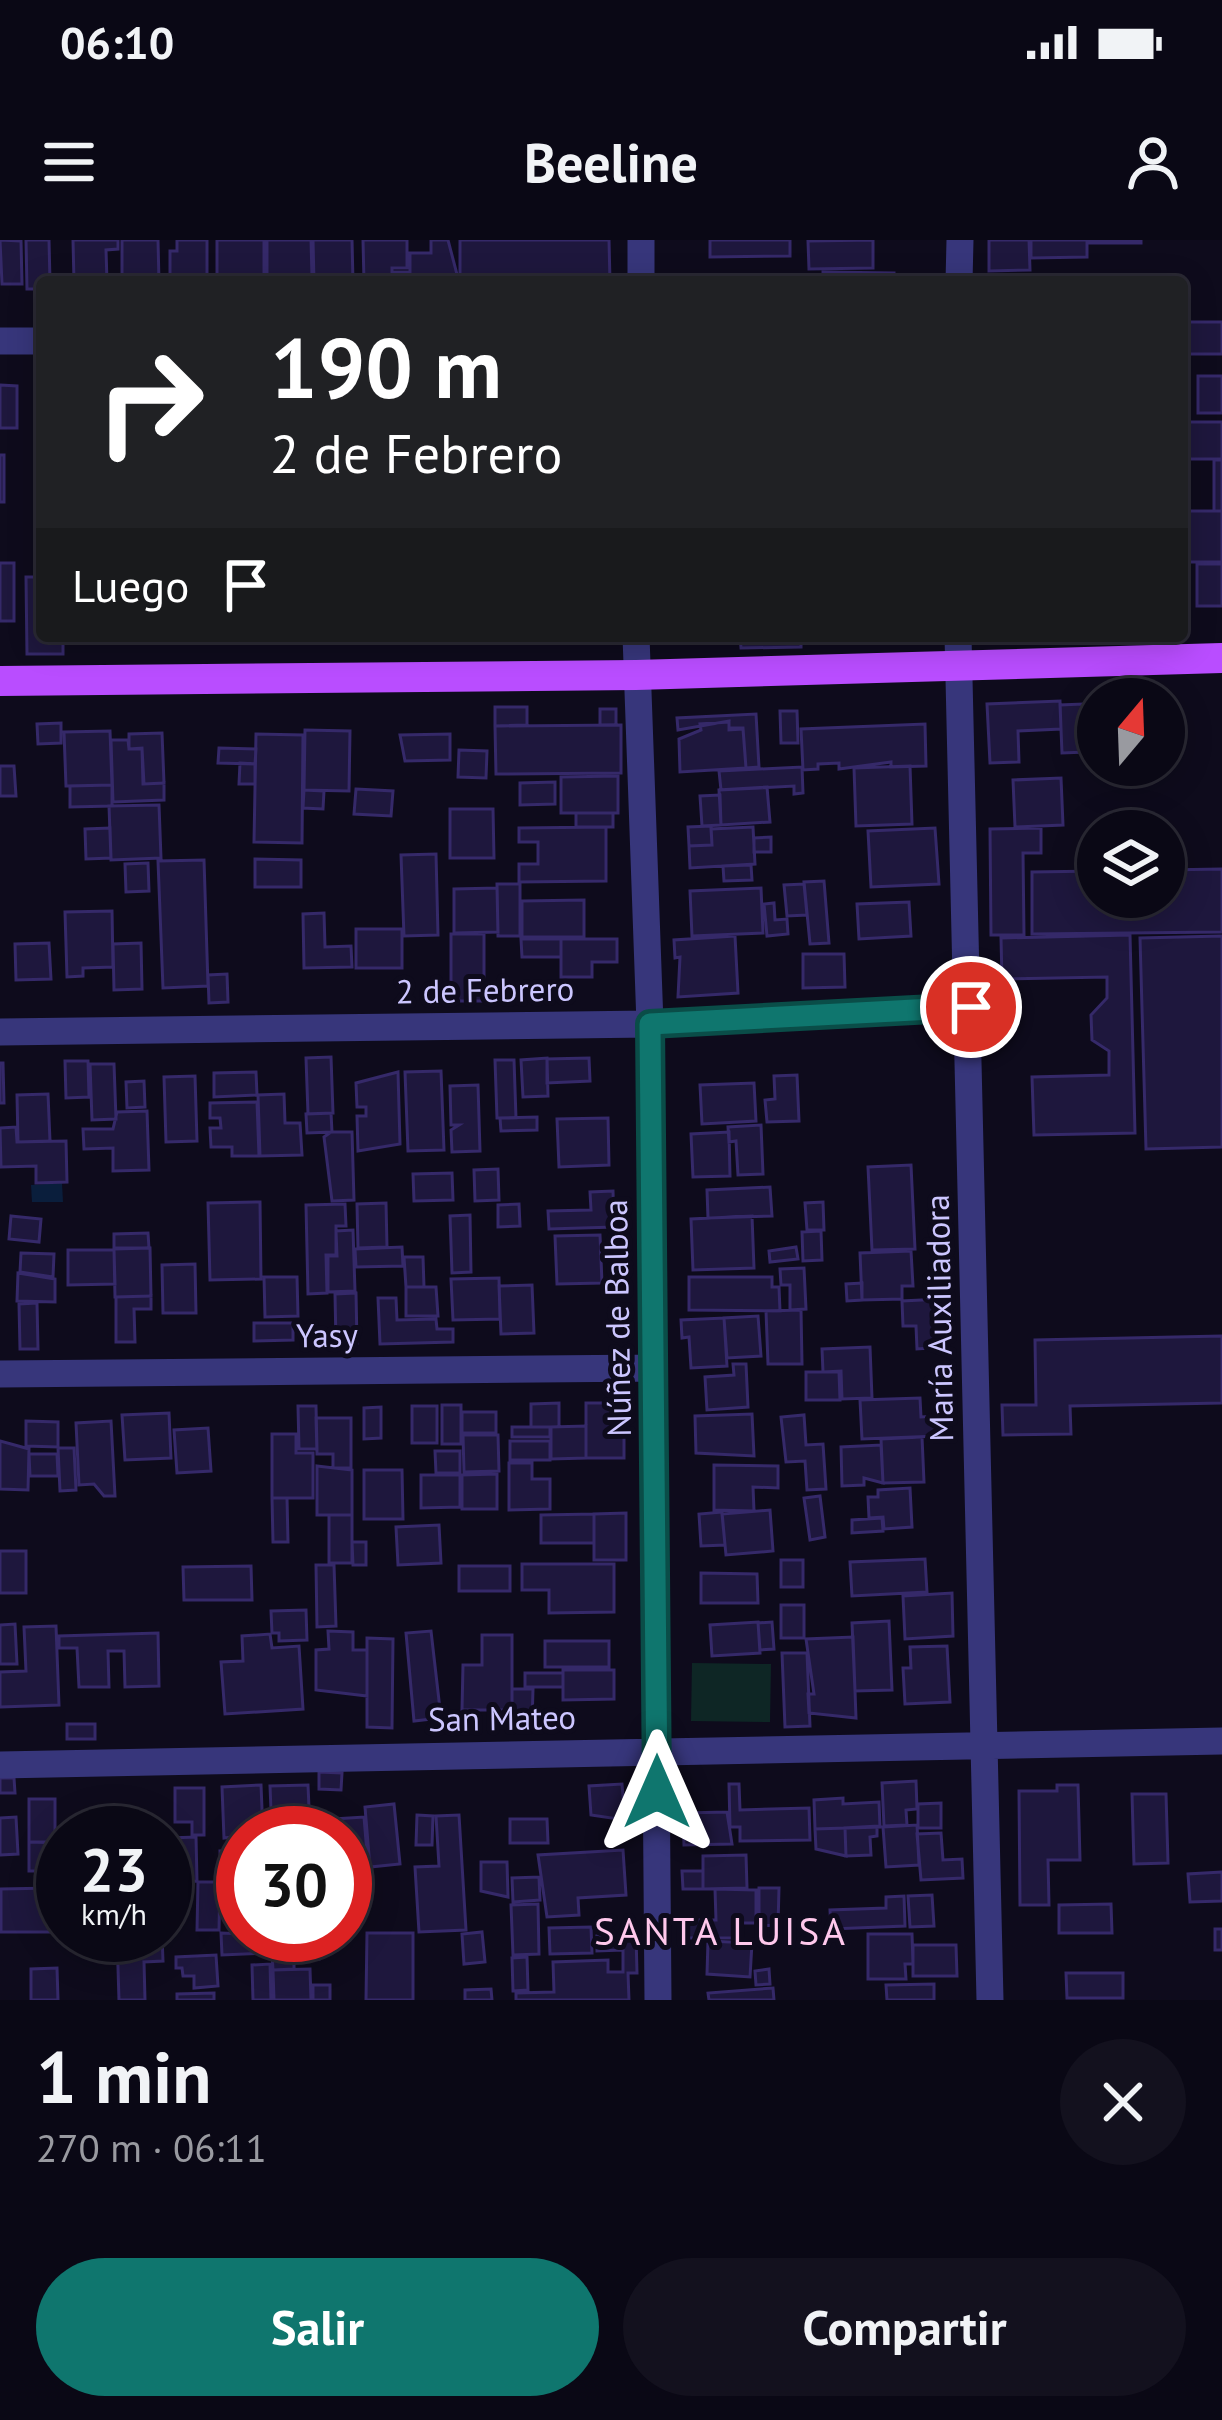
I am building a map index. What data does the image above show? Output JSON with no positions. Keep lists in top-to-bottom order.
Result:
{
  "streets": {
    "street": [
      "2 de Febrero",
      "Núñez de Balboa",
      "María Auxiliadora",
      "Yasy",
      "San Mateo"
    ]
  },
  "crossings": [
    ["2 de Febrero", "Núñez de Balboa"],
    ["2 de Febrero", "María Auxiliadora"],
    ["Núñez de Balboa", "Yasy"],
    ["Núñez de Balboa", "San Mateo"],
    ["María Auxiliadora", "San Mateo"]
  ],
  "districts": ["SANTA LUISA"],
  "north": "top",
  "page": {
    "status": "06:10",
    "header": "Beeline",
    "turn": ["190 m", "2 de Febrero"],
    "then": "Luego",
    "speed": "23 km/h",
    "limit": "30",
    "heading": ["1 min", "270 m · 06:11"],
    "buttons": ["Salir", "Compartir"]
  }
}
